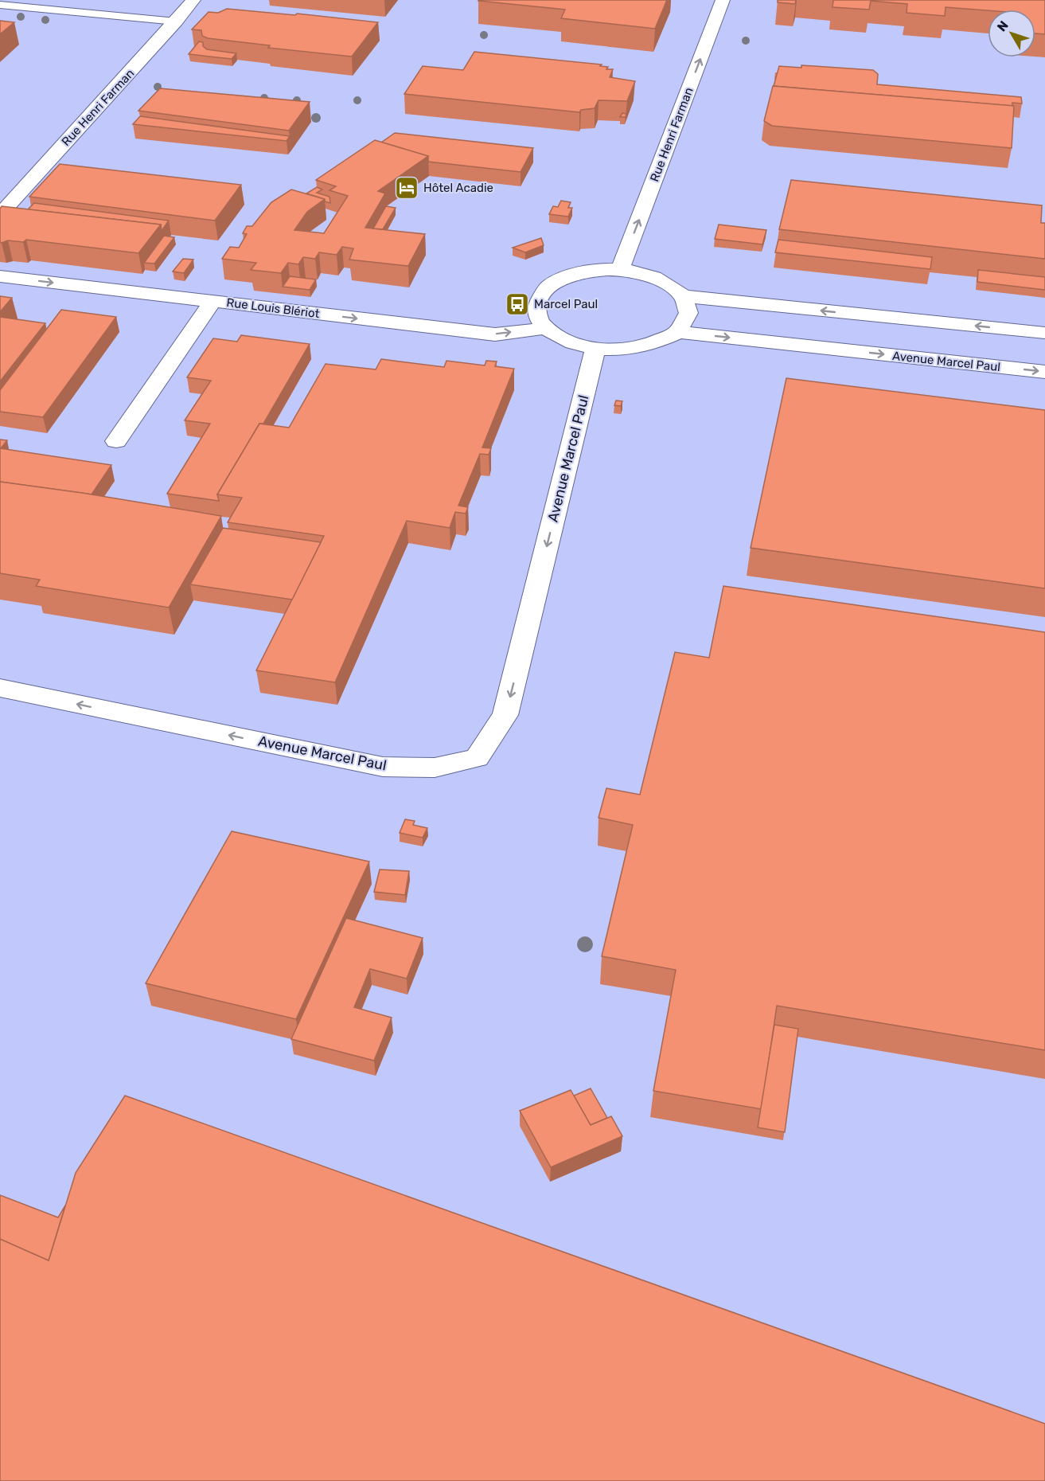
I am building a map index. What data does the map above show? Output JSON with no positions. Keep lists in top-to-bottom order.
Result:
{
  "streets": {
    "street": ["Rue Henri Farman", "Rue Louis Blériot", "Avenue Marcel Paul"]
  },
  "one_way": ["Rue Henri Farman", "Rue Louis Blériot"],
  "places": {
    "hotel": ["Hôtel Acadie"],
    "bus stop": ["Marcel Paul"]
  },
  "north": "top left"
}
